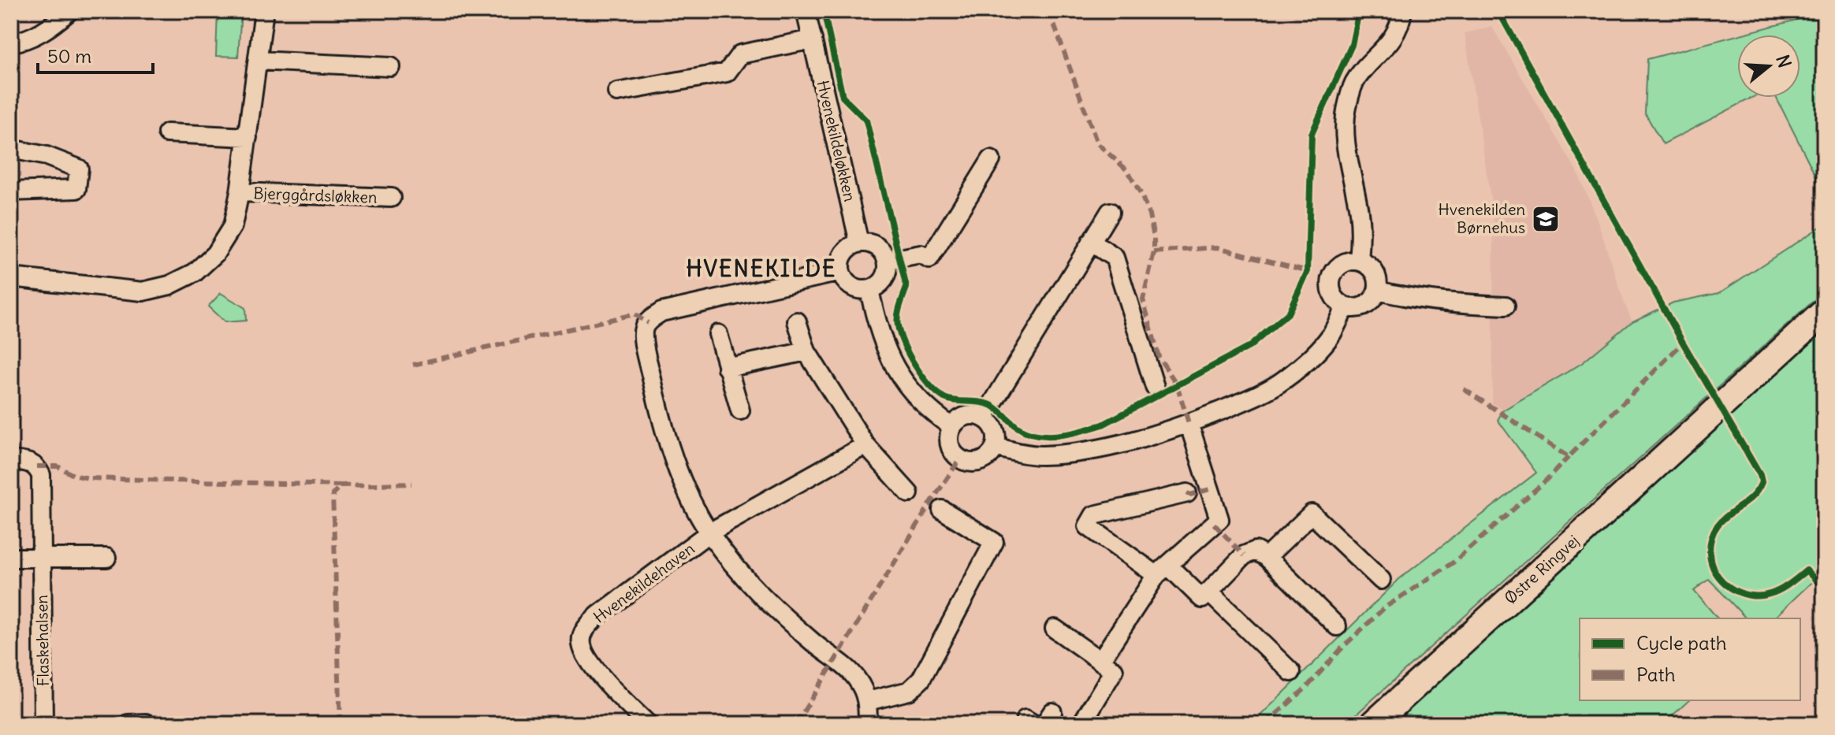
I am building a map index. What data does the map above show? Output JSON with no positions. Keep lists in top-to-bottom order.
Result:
{
  "streets": {
    "main road": ["Østre Ringvej"],
    "street": [
      "Hvenekildeløkken",
      "Bjerggårdsløkken",
      "Hvenekildehaven",
      "Flaskehalsen"
    ]
  },
  "crossings": [
    ["Hvenekildeløkken", "Hvenekildehaven"]
  ],
  "districts": ["HVENEKILDE"],
  "places": {
    "school or university": ["Hvenekilden Børnehus"]
  },
  "legend": ["Cycle path", "Path"],
  "scale_bar": "50 m",
  "north": "right"
}
